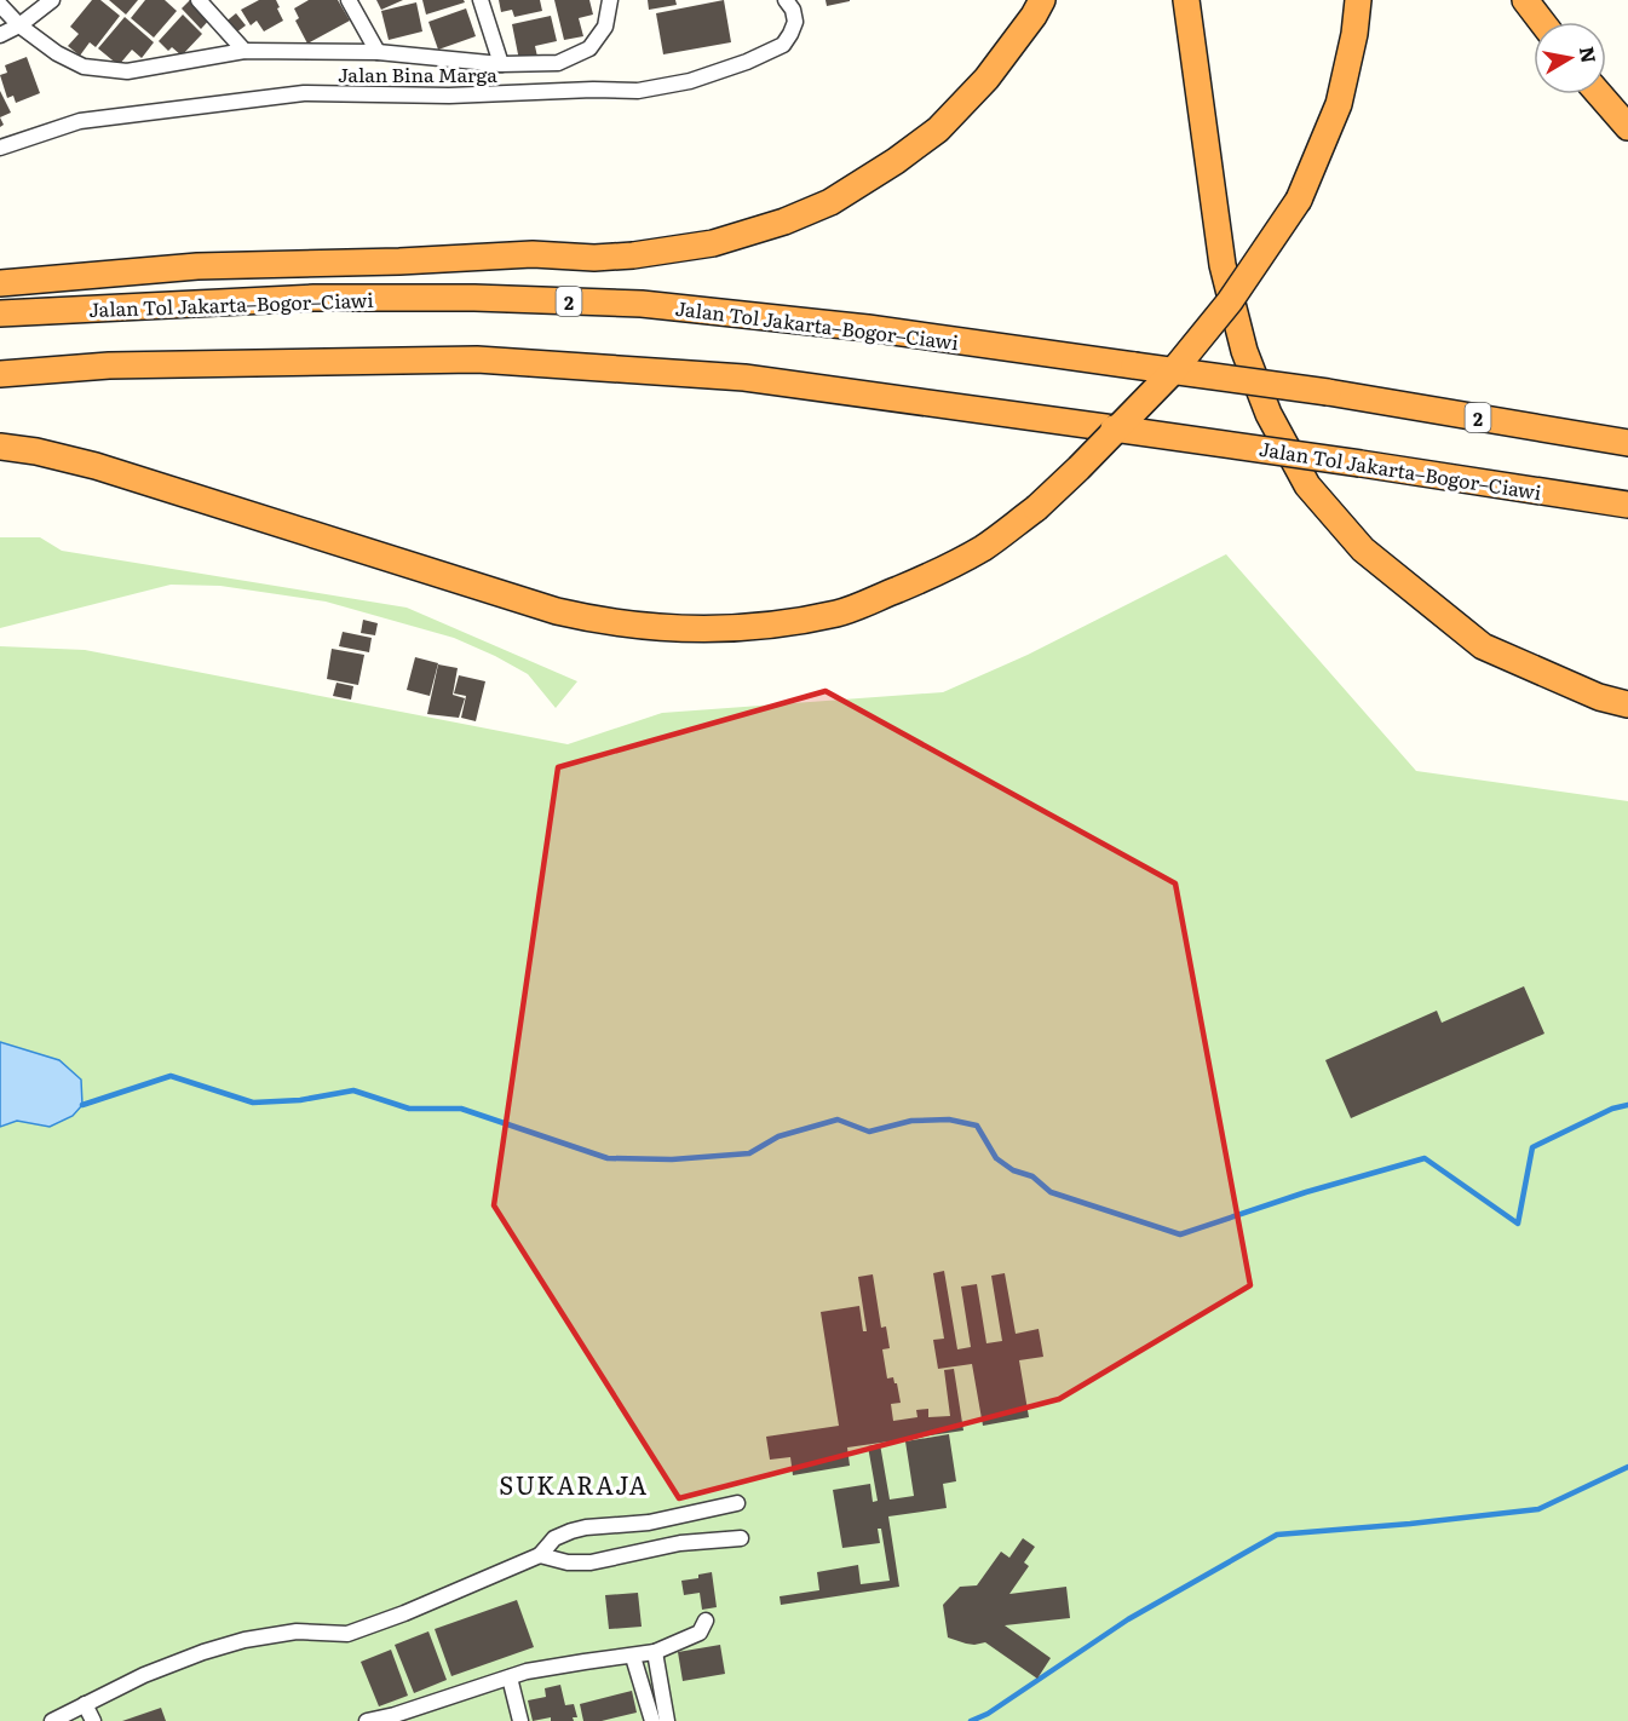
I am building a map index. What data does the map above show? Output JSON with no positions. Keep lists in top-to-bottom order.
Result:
{
  "streets": {
    "highway": ["2", "Jalan Tol Jakarta–Bogor–Ciawi"],
    "street": ["Jalan Bina Marga"]
  },
  "districts": ["SUKARAJA"],
  "north": "right"
}
